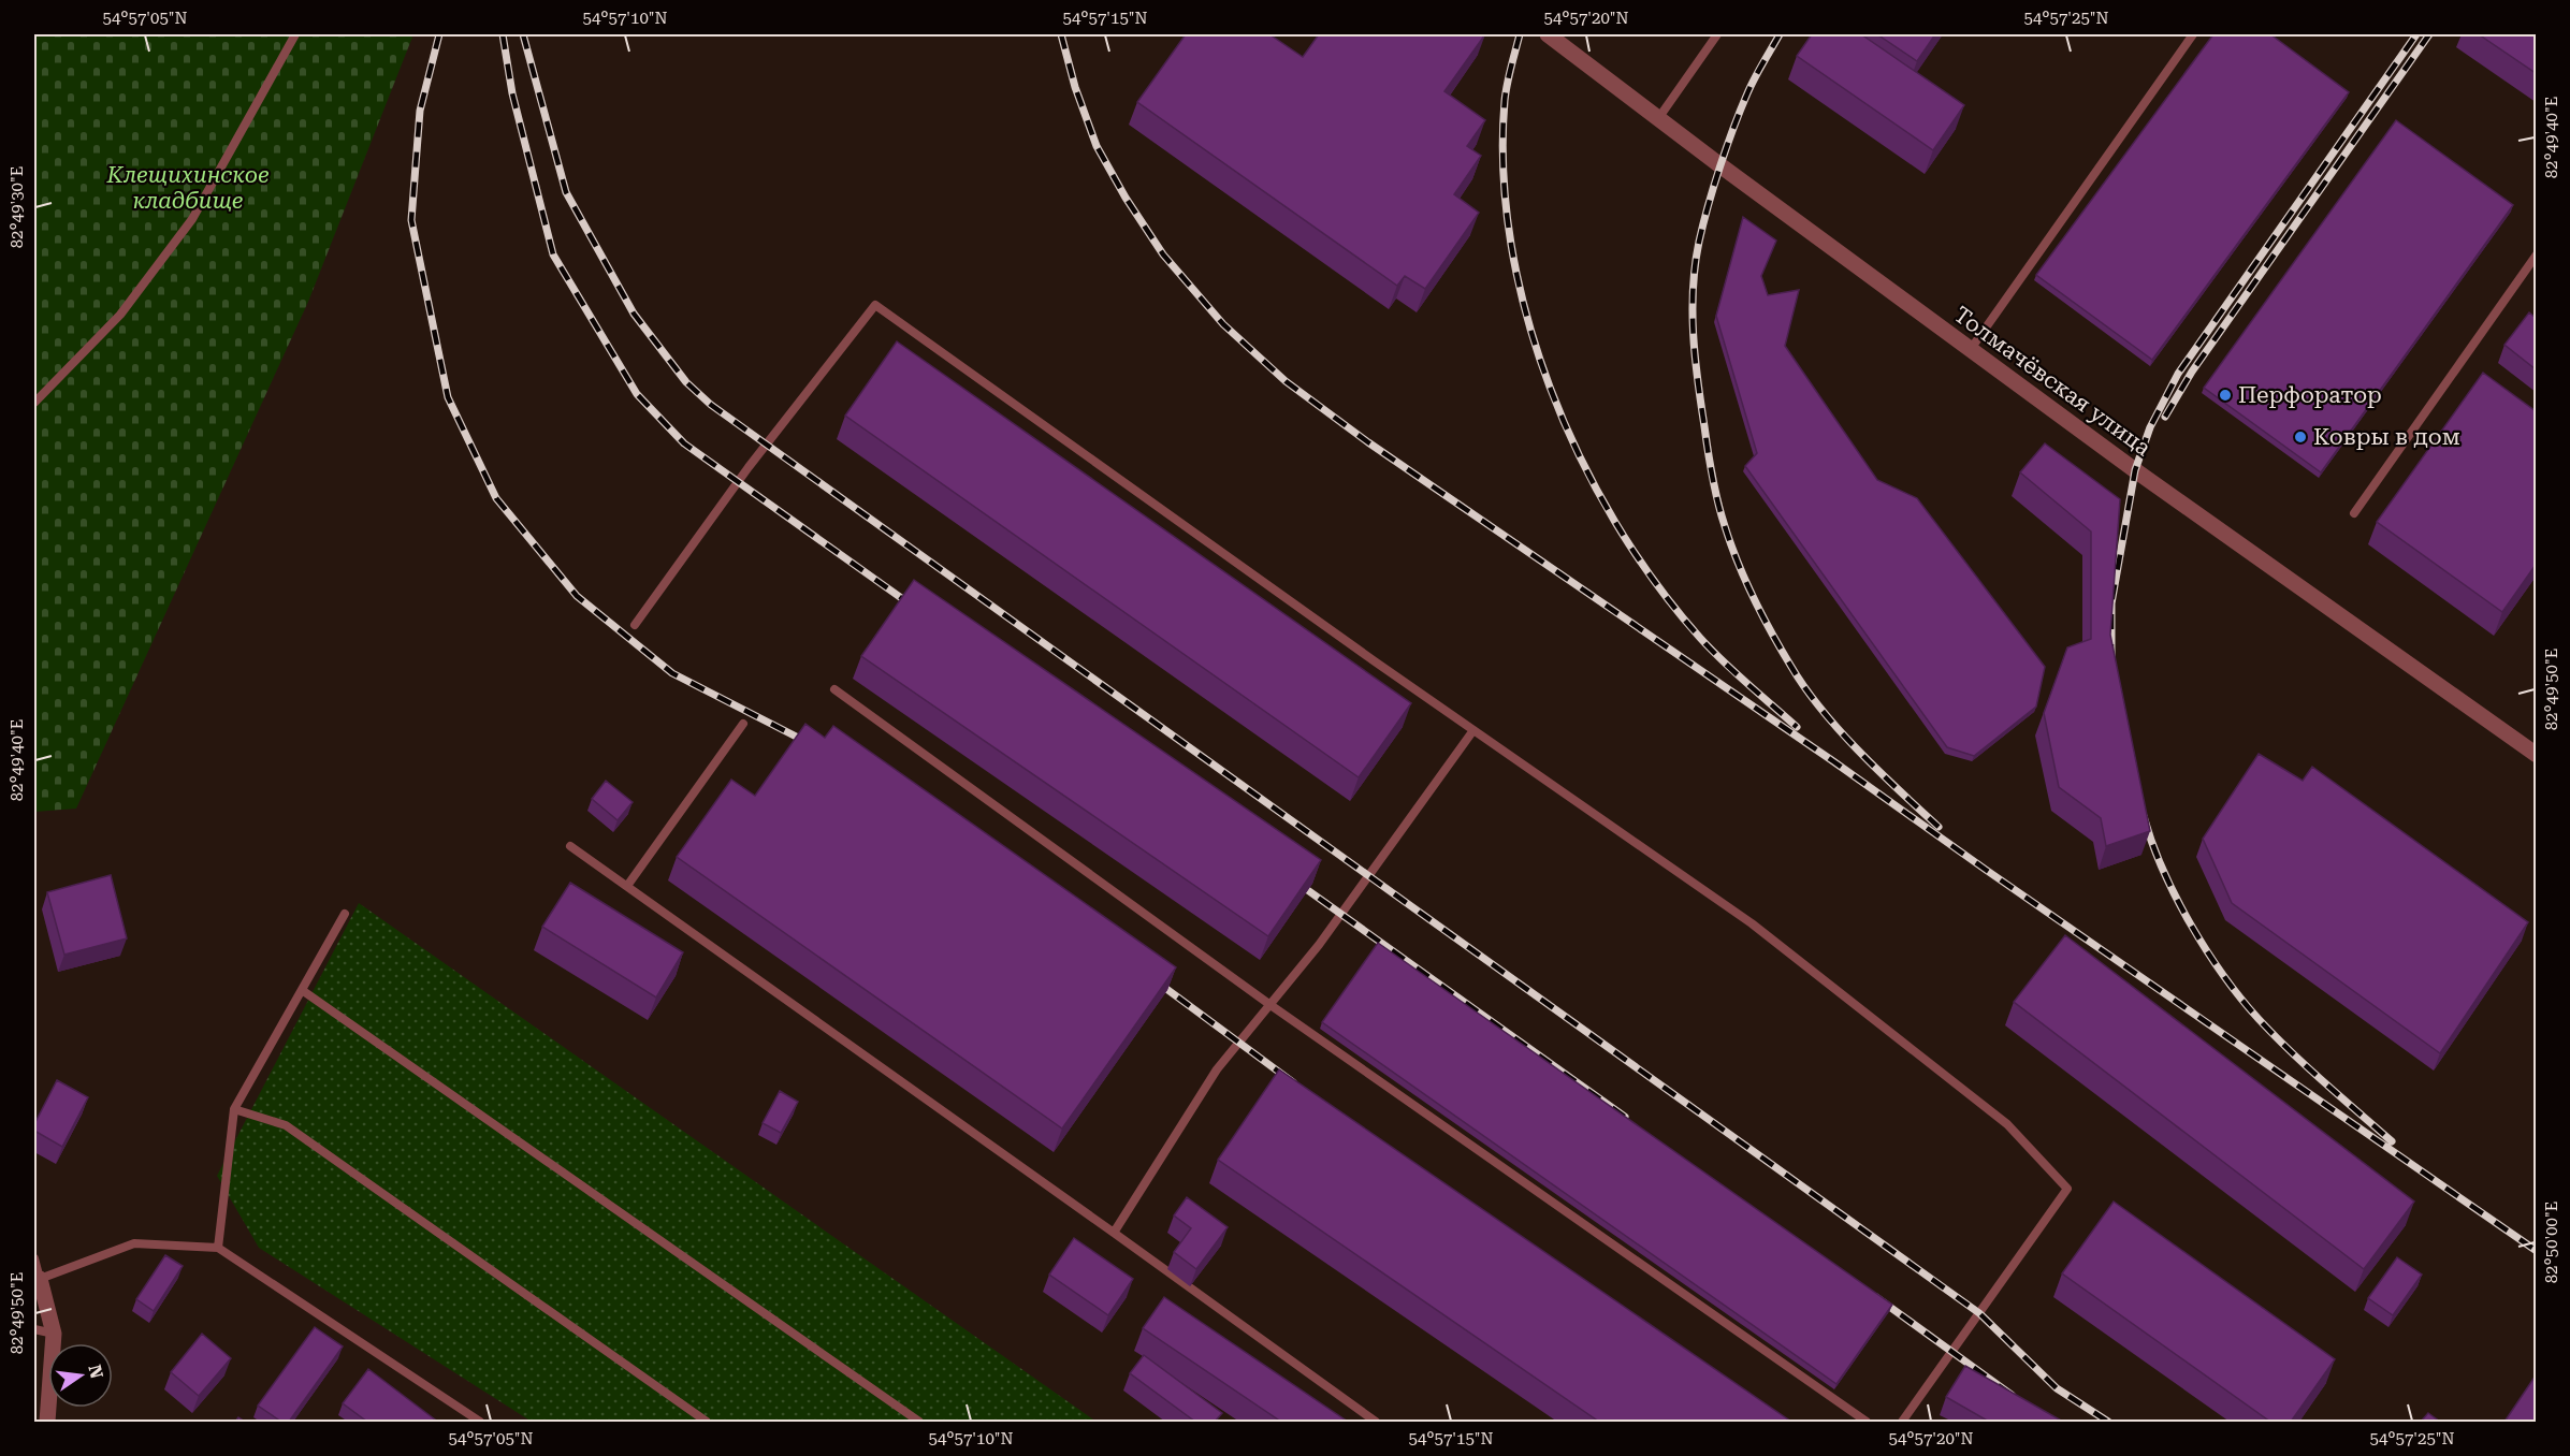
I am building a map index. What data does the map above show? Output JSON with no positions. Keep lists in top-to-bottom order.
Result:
{
  "streets": {
    "street": ["Толмачёвская улица"]
  },
  "parks": ["Клещихинское кладбище"],
  "places": ["Перфоратор", "Ковры в дом"],
  "north": "right",
  "coordinates": [
    "54°57'05\"N",
    "54°57'10\"N",
    "54°57'15\"N",
    "54°57'20\"N",
    "54°57'25\"N",
    "82°49'40\"E",
    "82°49'30\"E",
    "82°49'50\"E",
    "82°50'00\"E"
  ]
}
